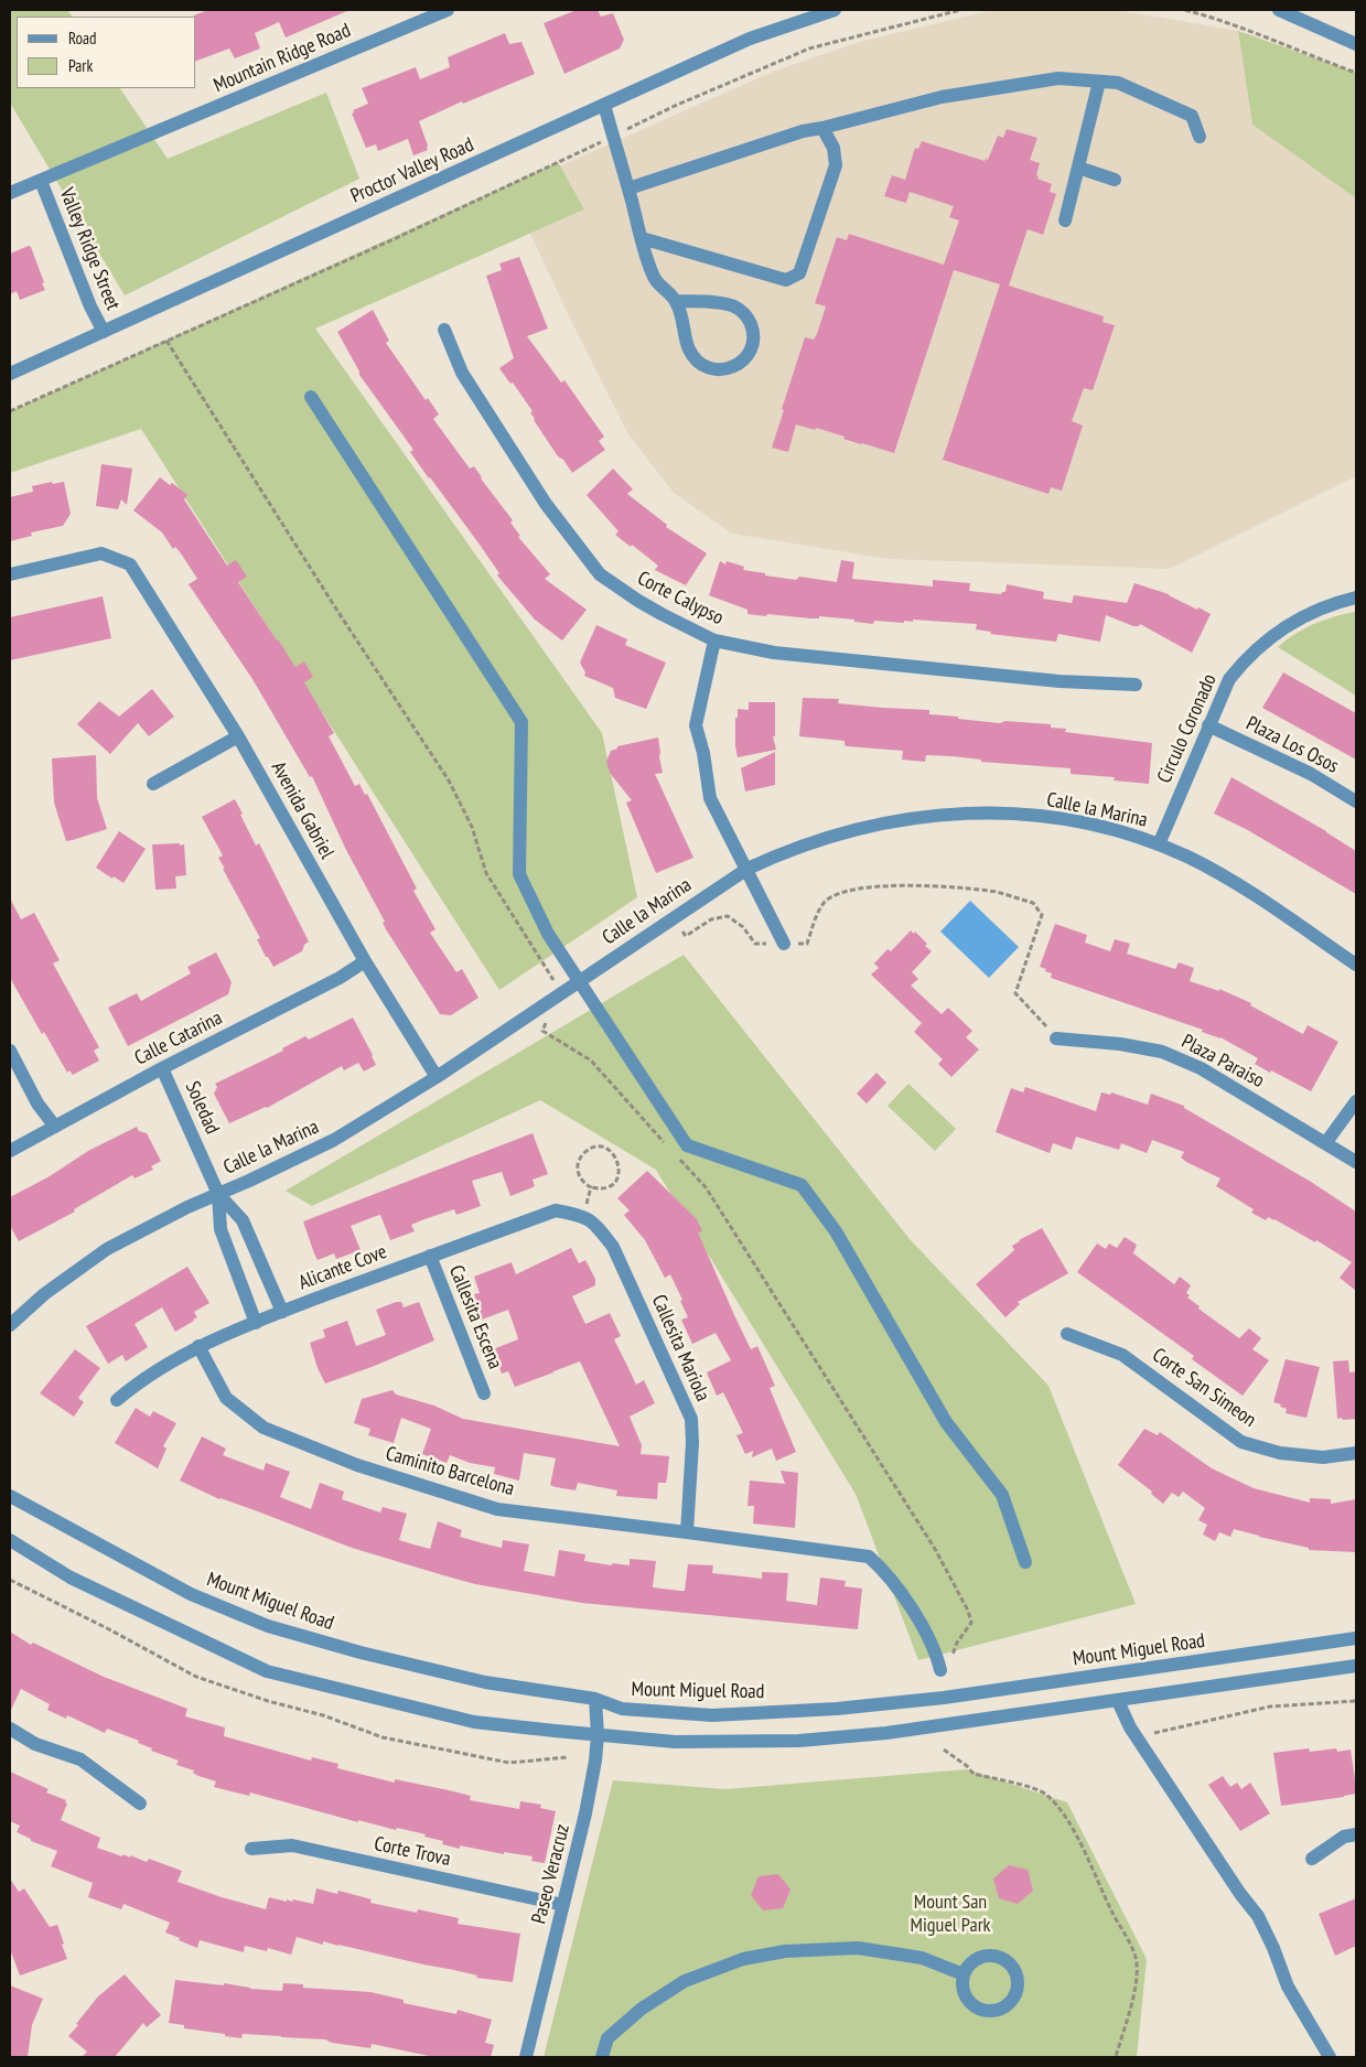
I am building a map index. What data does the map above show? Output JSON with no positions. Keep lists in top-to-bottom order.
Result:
{
  "streets": {
    "street": [
      "Mountain Ridge Road",
      "Proctor Valley Road",
      "Valley Ridge Street",
      "Corte Calypso",
      "Circulo Coronado",
      "Plaza Los Osos",
      "Avenida Gabriel",
      "Calle la Marina",
      "Calle Catarina",
      "Plaza Paraiso",
      "Soledad",
      "Alicante Cove",
      "Callesita Escena",
      "Callesita Mariola",
      "Corte San Simeon",
      "Caminito Barcelona",
      "Mount Miguel Road",
      "Corte Trova",
      "Paseo Veracruz"
    ]
  },
  "crossings": [
    ["Mountain Ridge Road", "Valley Ridge Street"],
    ["Proctor Valley Road", "Valley Ridge Street"],
    ["Circulo Coronado", "Plaza Los Osos"],
    ["Circulo Coronado", "Calle la Marina"],
    ["Avenida Gabriel", "Calle la Marina"],
    ["Avenida Gabriel", "Calle Catarina"],
    ["Calle la Marina", "Soledad"],
    ["Calle Catarina", "Soledad"],
    ["Soledad", "Alicante Cove"],
    ["Alicante Cove", "Callesita Escena"],
    ["Alicante Cove", "Callesita Mariola"],
    ["Alicante Cove", "Caminito Barcelona"],
    ["Callesita Mariola", "Caminito Barcelona"],
    ["Mount Miguel Road", "Paseo Veracruz"],
    ["Corte Trova", "Paseo Veracruz"]
  ],
  "parks": ["Mount San Miguel Park"],
  "legend": ["Road", "Park"]
}
